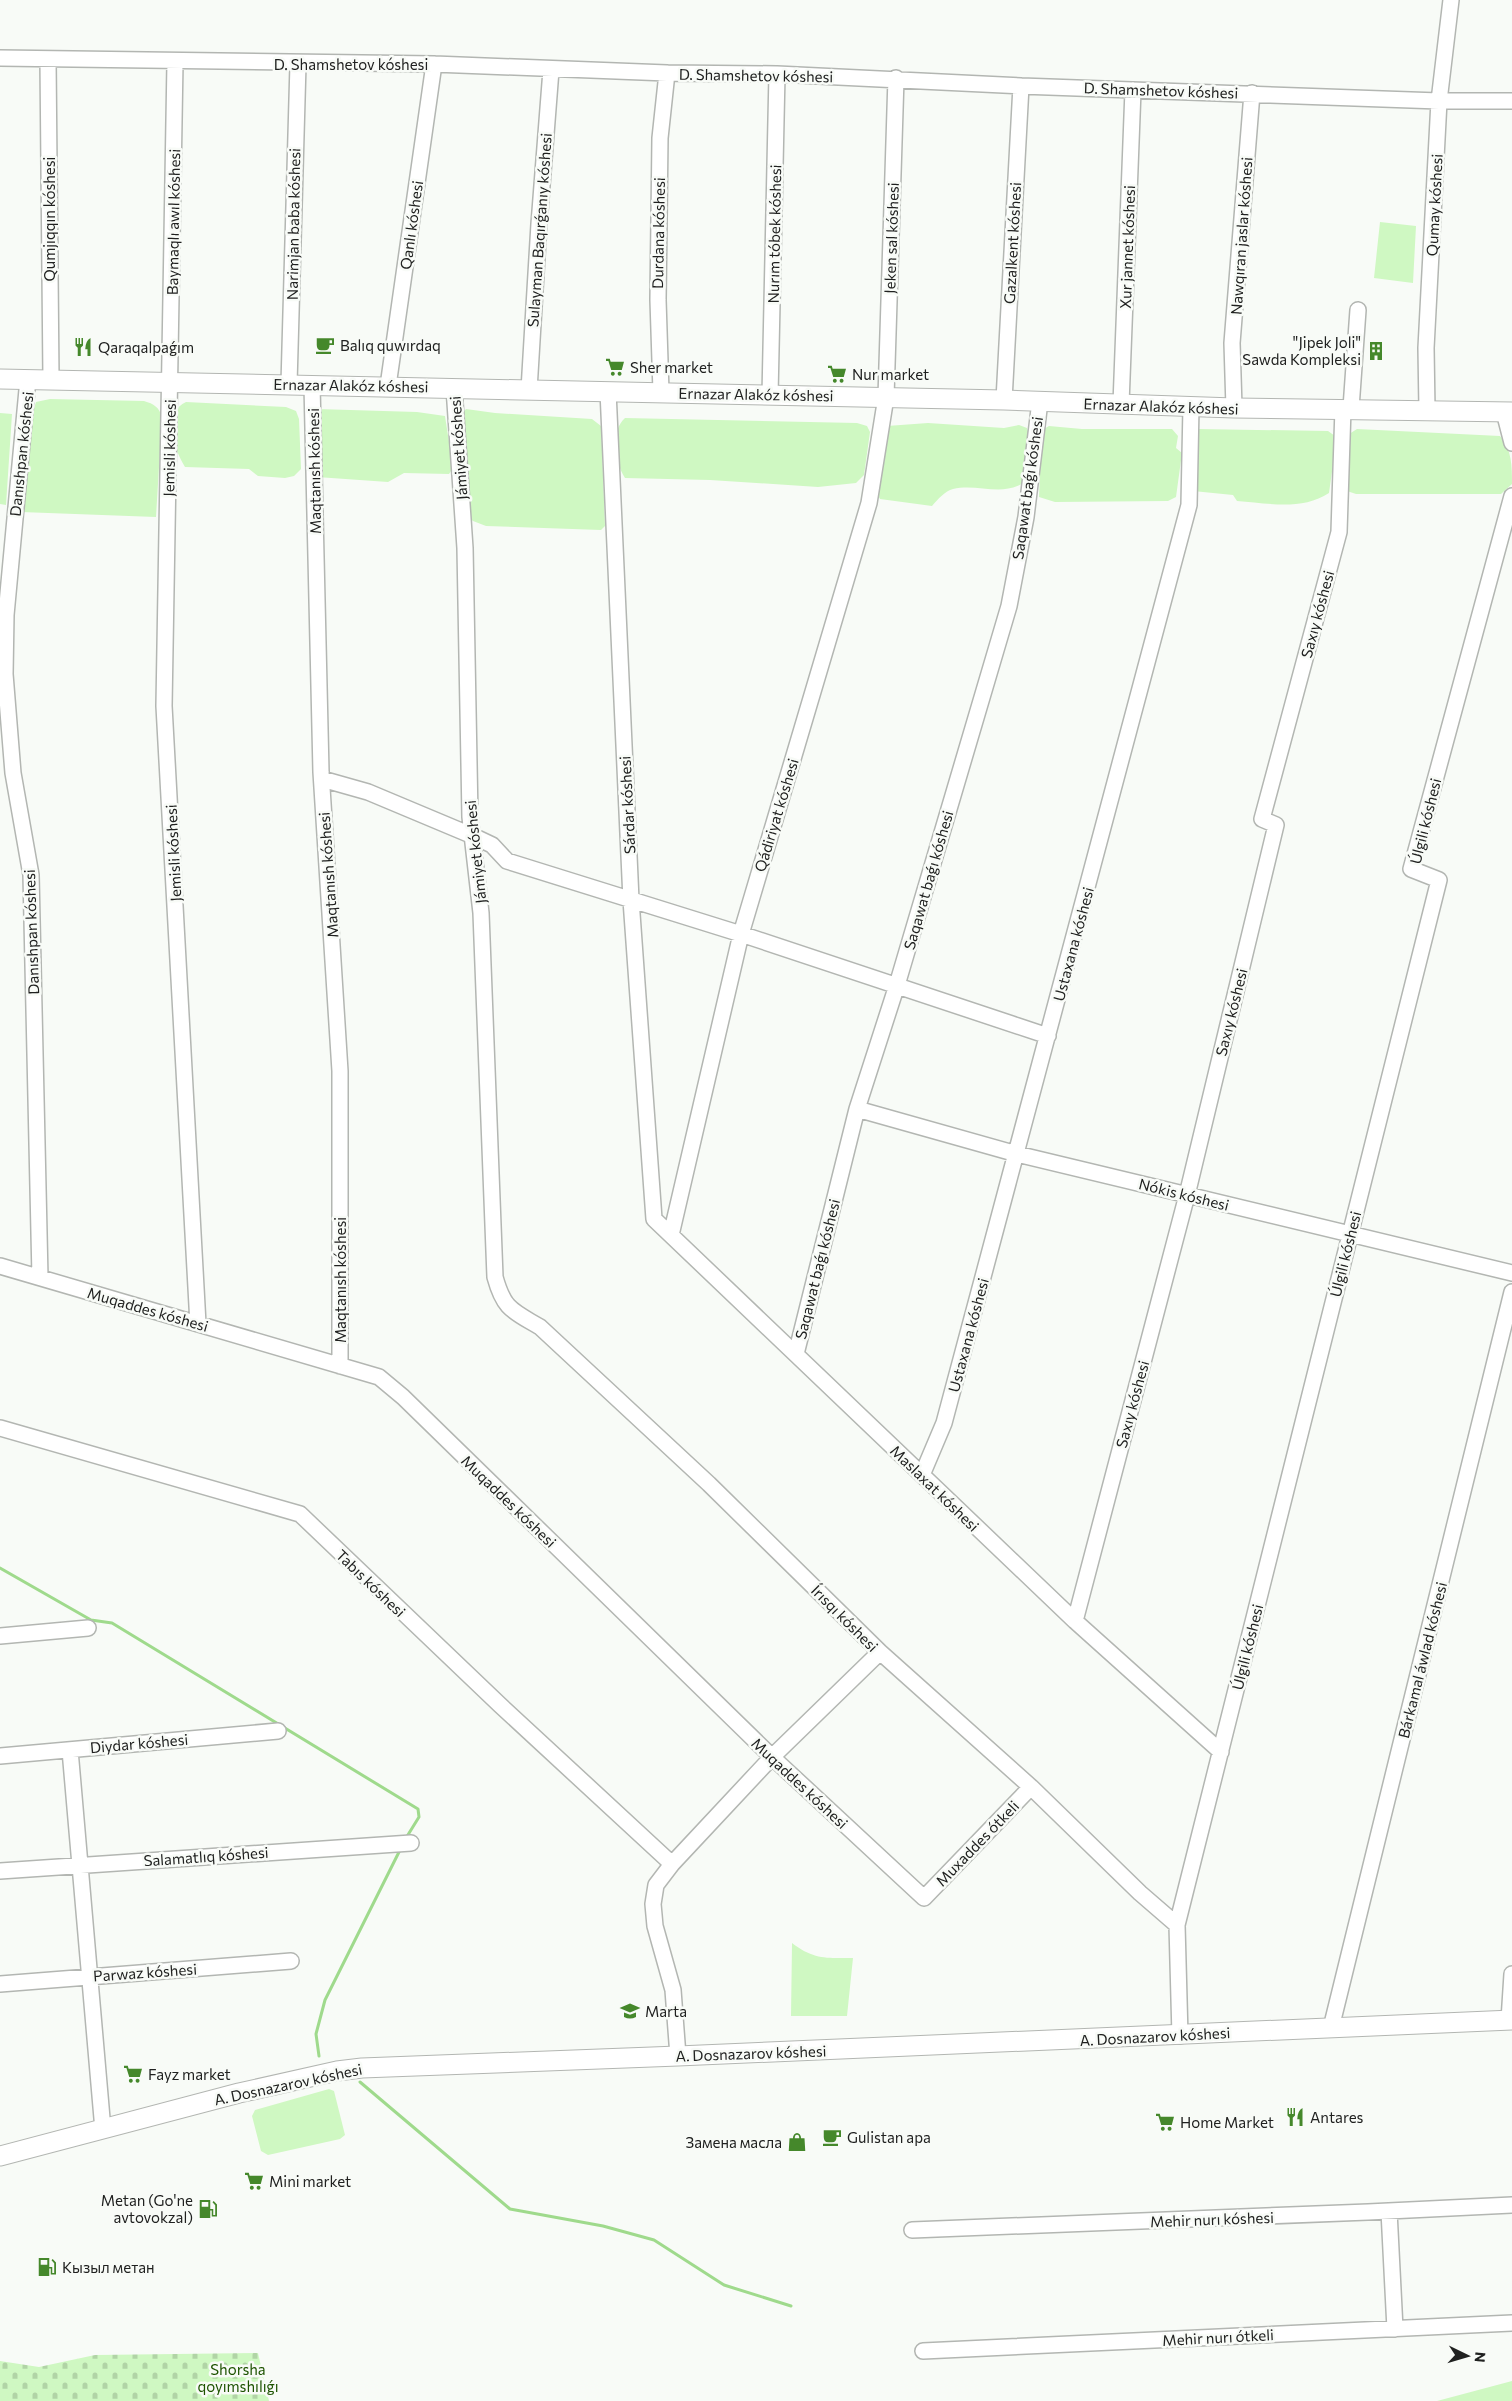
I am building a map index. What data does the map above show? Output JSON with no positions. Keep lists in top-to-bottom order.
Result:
{
  "streets": {
    "main road": ["Ernazar Alakóz kóshesi", "A. Dosnazarov kóshesi"],
    "street": [
      "D. Shamshetov kóshesi",
      "Qumay kóshesi",
      "Qumjıqqın kóshesi",
      "Baymaqlı awıl kóshesi",
      "Narimjan baba kóshesi",
      "Qanlı kóshesi",
      "Sulayman Baqırǵanıy kóshesi",
      "Durdana kóshesi",
      "Nurım tóbek kóshesi",
      "Nawqıran jaslar kóshesi",
      "Jeken sal kóshesi",
      "Gazalkent kóshesi",
      "Xur jannet kóshesi",
      "Jemisli kóshesi",
      "Jámiyet kóshesi",
      "Danıshpan kóshesi",
      "Maqtanısh kóshesi",
      "Saqawat baǵı kóshesi",
      "Saxıy kóshesi",
      "Sárdar kóshesi",
      "Qádiriyat kóshesi",
      "Úlgili kóshesi",
      "Ustaxana kóshesi",
      "Nókis kóshesi",
      "Muqaddes kóshesi",
      "Maslaxat kóshesi",
      "Tabıs kóshesi",
      "Írısqı kóshesi",
      "Bárkamal áwlad kóshesi",
      "Diydar kóshesi",
      "Muxaddes ótkeli",
      "Salamatlıq kóshesi",
      "Parwaz kóshesi",
      "Mehir nurı kóshesi",
      "Mehir nurı ótkeli"
    ]
  },
  "crossings": [
    ["D. Shamshetov kóshesi", "Qumay kóshesi"],
    ["D. Shamshetov kóshesi", "Qumjıqqın kóshesi"],
    ["D. Shamshetov kóshesi", "Baymaqlı awıl kóshesi"],
    ["D. Shamshetov kóshesi", "Narimjan baba kóshesi"],
    ["D. Shamshetov kóshesi", "Qanlı kóshesi"],
    ["D. Shamshetov kóshesi", "Sulayman Baqırǵanıy kóshesi"],
    ["D. Shamshetov kóshesi", "Durdana kóshesi"],
    ["D. Shamshetov kóshesi", "Nurım tóbek kóshesi"],
    ["D. Shamshetov kóshesi", "Nawqıran jaslar kóshesi"],
    ["D. Shamshetov kóshesi", "Jeken sal kóshesi"],
    ["D. Shamshetov kóshesi", "Gazalkent kóshesi"],
    ["D. Shamshetov kóshesi", "Xur jannet kóshesi"],
    ["Qumay kóshesi", "Ernazar Alakóz kóshesi"],
    ["Qumjıqqın kóshesi", "Ernazar Alakóz kóshesi"],
    ["Baymaqlı awıl kóshesi", "Ernazar Alakóz kóshesi"],
    ["Baymaqlı awıl kóshesi", "Jemisli kóshesi"],
    ["Narimjan baba kóshesi", "Ernazar Alakóz kóshesi"],
    ["Qanlı kóshesi", "Ernazar Alakóz kóshesi"],
    ["Sulayman Baqırǵanıy kóshesi", "Ernazar Alakóz kóshesi"],
    ["Durdana kóshesi", "Ernazar Alakóz kóshesi"],
    ["Nurım tóbek kóshesi", "Ernazar Alakóz kóshesi"],
    ["Nawqıran jaslar kóshesi", "Ernazar Alakóz kóshesi"],
    ["Jeken sal kóshesi", "Ernazar Alakóz kóshesi"],
    ["Jeken sal kóshesi", "Qádiriyat kóshesi"],
    ["Gazalkent kóshesi", "Ernazar Alakóz kóshesi"],
    ["Xur jannet kóshesi", "Ernazar Alakóz kóshesi"],
    ["Ernazar Alakóz kóshesi", "Jemisli kóshesi"],
    ["Ernazar Alakóz kóshesi", "Jámiyet kóshesi"],
    ["Ernazar Alakóz kóshesi", "Danıshpan kóshesi"],
    ["Ernazar Alakóz kóshesi", "Maqtanısh kóshesi"],
    ["Ernazar Alakóz kóshesi", "Saqawat baǵı kóshesi"],
    ["Ernazar Alakóz kóshesi", "Saxıy kóshesi"],
    ["Ernazar Alakóz kóshesi", "Sárdar kóshesi"],
    ["Ernazar Alakóz kóshesi", "Qádiriyat kóshesi"],
    ["Ernazar Alakóz kóshesi", "Ustaxana kóshesi"],
    ["Jemisli kóshesi", "Muqaddes kóshesi"],
    ["Jámiyet kóshesi", "Írısqı kóshesi"],
    ["Danıshpan kóshesi", "Muqaddes kóshesi"],
    ["Maqtanısh kóshesi", "Muqaddes kóshesi"],
    ["Saqawat baǵı kóshesi", "Nókis kóshesi"],
    ["Saqawat baǵı kóshesi", "Maslaxat kóshesi"],
    ["Saxıy kóshesi", "Nókis kóshesi"],
    ["Saxıy kóshesi", "Maslaxat kóshesi"],
    ["Sárdar kóshesi", "Maslaxat kóshesi"],
    ["Qádiriyat kóshesi", "Maslaxat kóshesi"],
    ["Úlgili kóshesi", "Nókis kóshesi"],
    ["Úlgili kóshesi", "Maslaxat kóshesi"],
    ["Úlgili kóshesi", "Írısqı kóshesi"],
    ["Úlgili kóshesi", "A. Dosnazarov kóshesi"],
    ["Ustaxana kóshesi", "Nókis kóshesi"],
    ["Ustaxana kóshesi", "Maslaxat kóshesi"],
    ["Muqaddes kóshesi", "Muxaddes ótkeli"],
    ["Írısqı kóshesi", "Muxaddes ótkeli"],
    ["Bárkamal áwlad kóshesi", "A. Dosnazarov kóshesi"]
  ],
  "parks": ["Shorsha qoyımshılıǵı"],
  "places": {
    "cafe": ["Balıq quwırdaq", "Gulistan apa"],
    "restaurant": ["Qaraqalpaǵım", "Antares"],
    "building": ["\"Jipek Joli\" Sawda Kompleksi"],
    "supermarket": [
      "Sher market",
      "Nur market",
      "Fayz market",
      "Home Market",
      "Mini market"
    ],
    "school or university": ["Marta"],
    "shop": ["Замена масла"],
    "fuel station": ["Metan (Go'ne avtovokzal)", "Кызыл метан"]
  },
  "north": "right"
}
